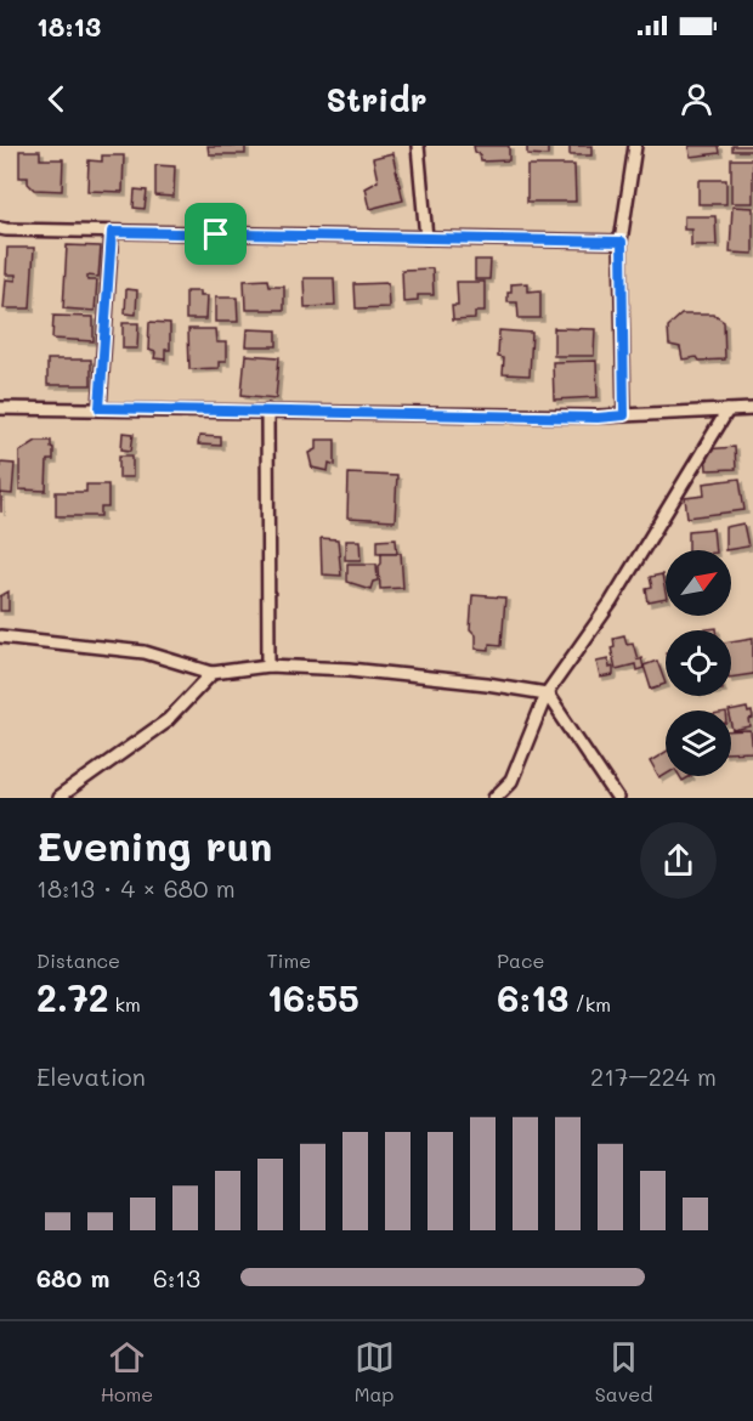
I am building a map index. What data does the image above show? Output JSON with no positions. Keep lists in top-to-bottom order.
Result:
{
  "north": "top right",
  "page": {
    "status": "18:13",
    "header": "Stridr",
    "heading": ["Evening run", "18:13 · 4 × 680 m"],
    "stats": [
      ["Distance", "2.72 km"],
      ["Time", "16:55"],
      ["Pace", "6:13 /km"]
    ],
    "chart": ["Elevation", "217–224 m"],
    "list": [
      {
        "name": "680 m",
        "note": "6:13"
      }
    ],
    "tabs": ["Home", "Map", "Saved"]
  }
}
